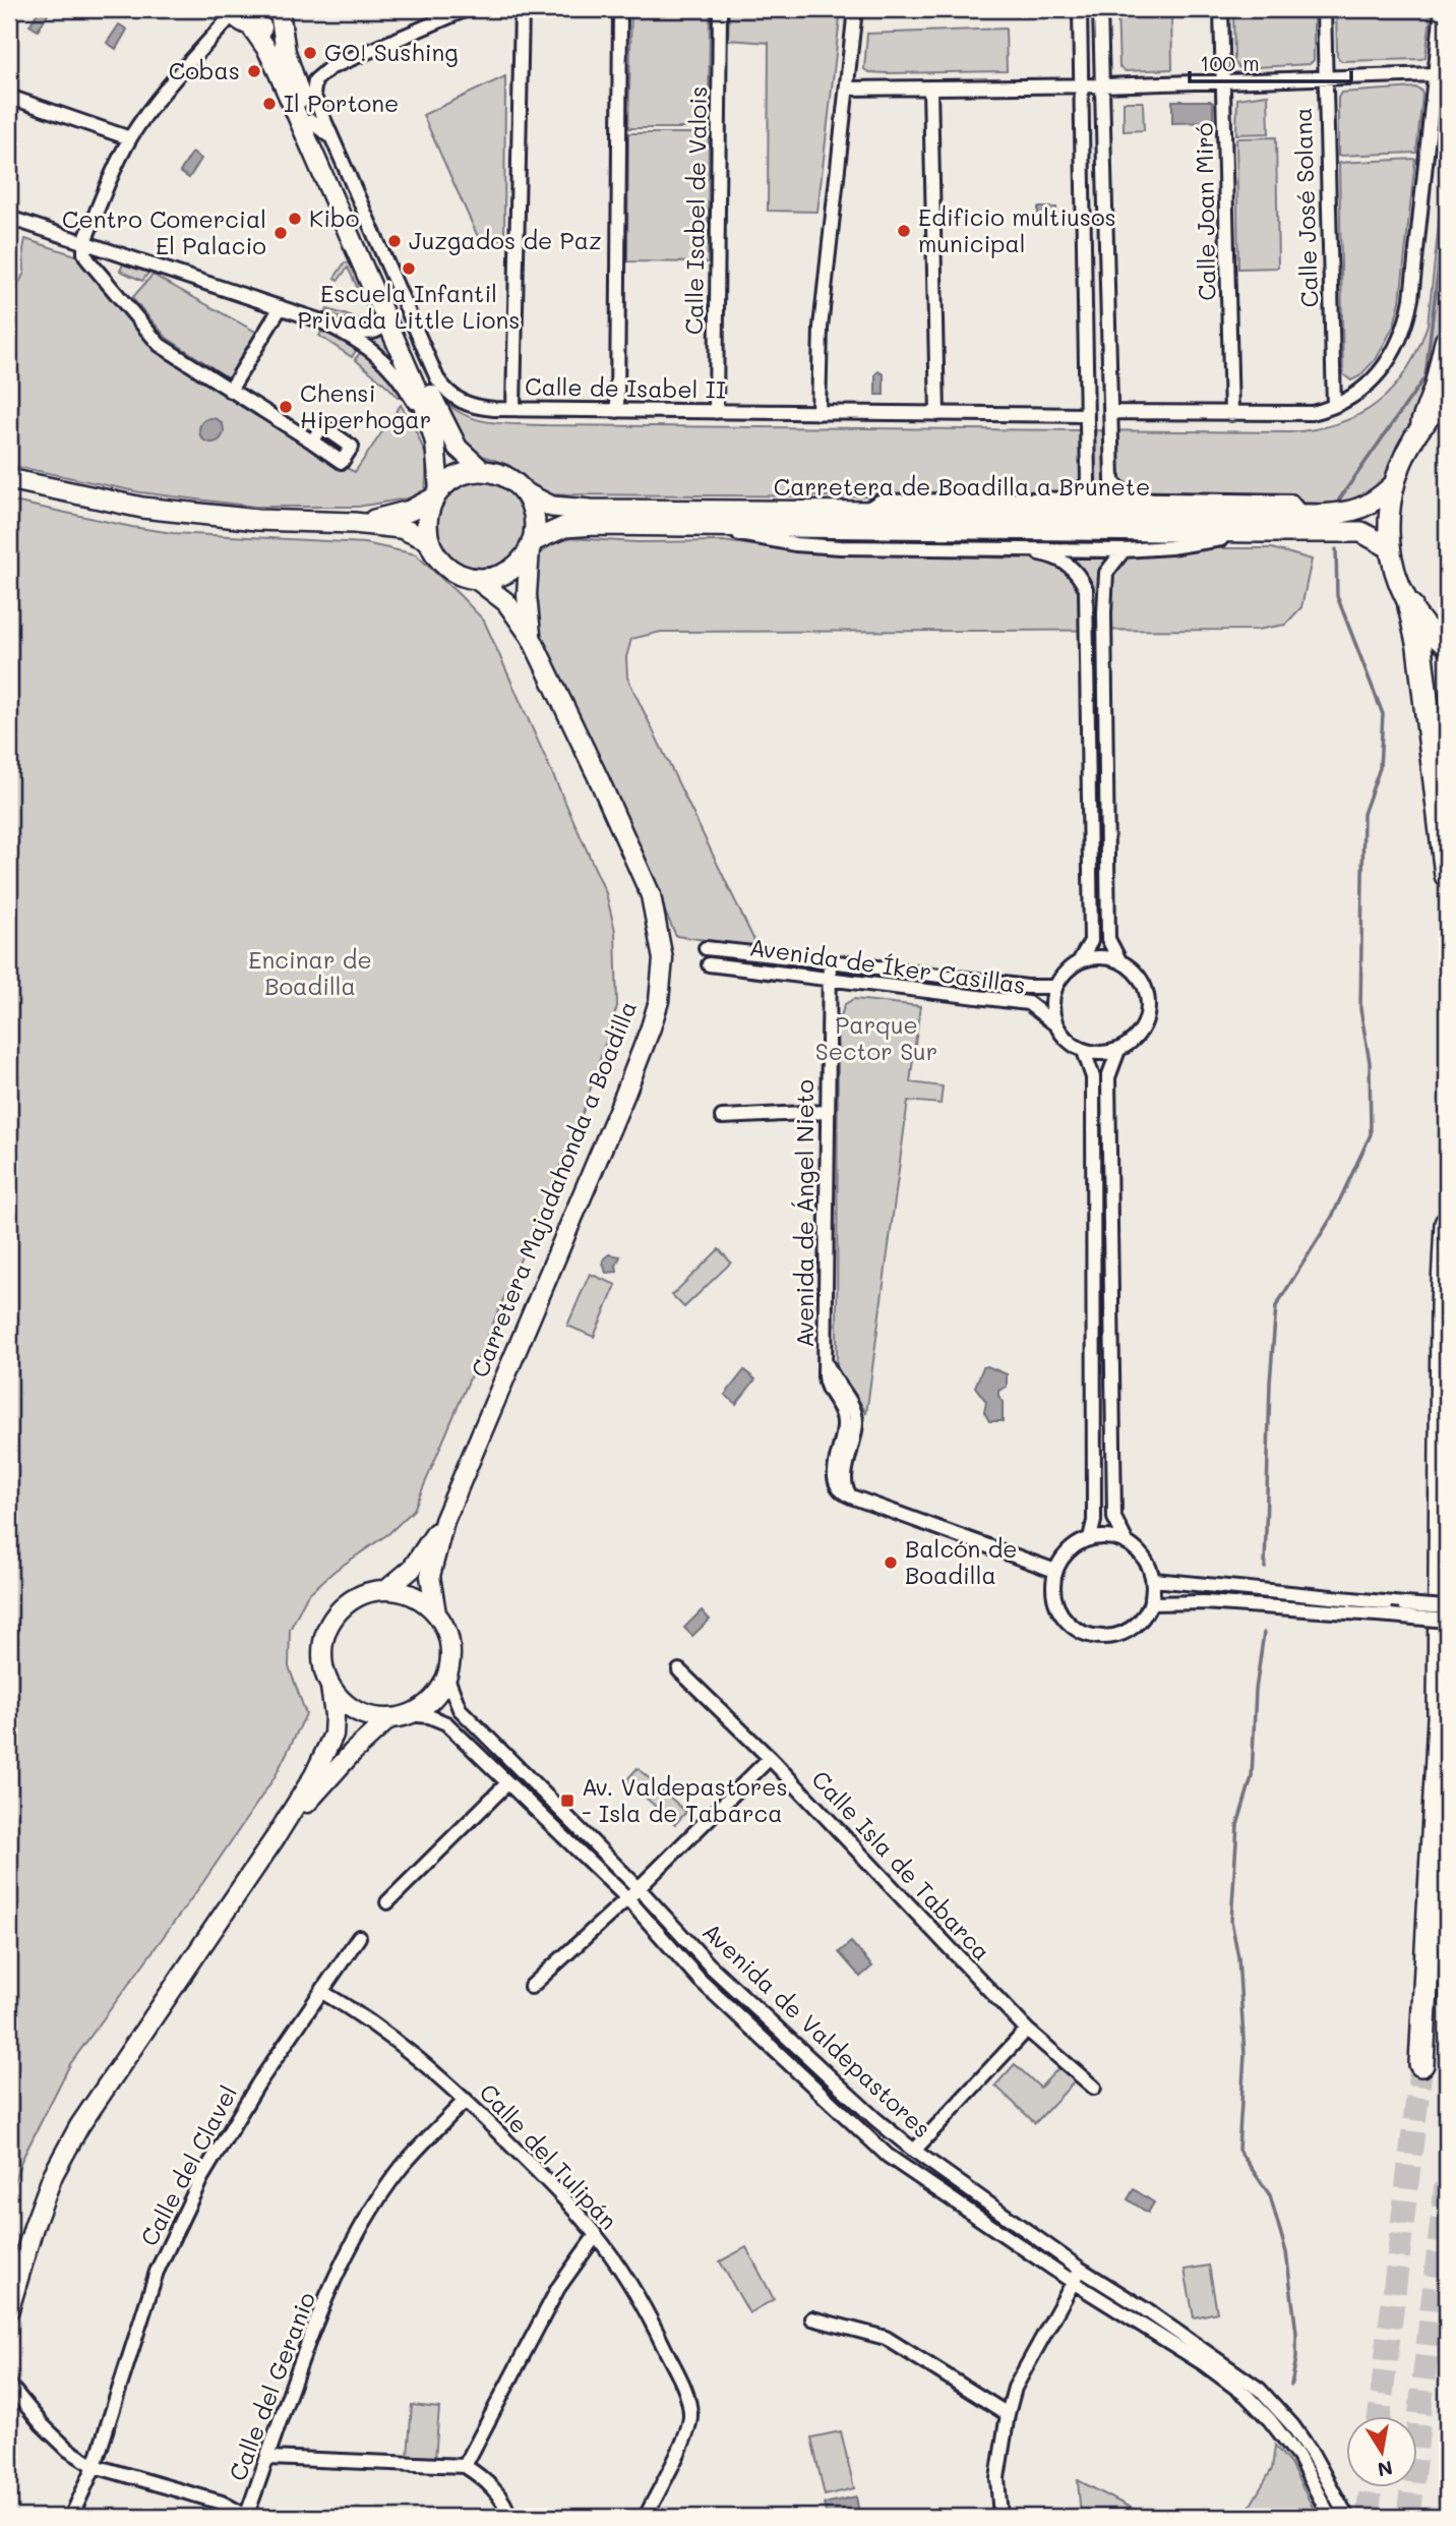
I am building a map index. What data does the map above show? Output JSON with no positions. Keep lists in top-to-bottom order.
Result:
{
  "streets": {
    "main road": ["Carretera de Boadilla a Brunete"],
    "street": [
      "Calle José Solana",
      "Calle Isabel de Valois",
      "Calle Joan Miró",
      "Calle de Isabel II",
      "Avenida de Íker Casillas",
      "Carretera Majadahonda a Boadilla",
      "Avenida de Ángel Nieto",
      "Calle Isla de Tabarca",
      "Avenida de Valdepastores",
      "Calle del Tulipán",
      "Calle del Clavel",
      "Calle del Geranio"
    ]
  },
  "crossings": [
    ["Calle Isabel de Valois", "Calle de Isabel II"],
    ["Carretera de Boadilla a Brunete", "Carretera Majadahonda a Boadilla"],
    ["Avenida de Íker Casillas", "Avenida de Ángel Nieto"],
    ["Carretera Majadahonda a Boadilla", "Avenida de Valdepastores"],
    ["Calle del Tulipán", "Calle del Clavel"],
    ["Calle del Tulipán", "Calle del Geranio"]
  ],
  "parks": ["Encinar de Boadilla", "Parque Sector Sur"],
  "places": {
    "other": [
      "GO! Sushing",
      "Cobas",
      "Il Portone",
      "Kibo",
      "Edificio multiusos municipal",
      "Centro Comercial El Palacio",
      "Juzgados de Paz",
      "Escuela Infantil Privada Little Lions",
      "Chensi Hiperhogar",
      "Balcón de Boadilla"
    ],
    "transit": ["Av. Valdepastores - Isla de Tabarca"]
  },
  "scale_bar": "100 m",
  "north": "bottom"
}
